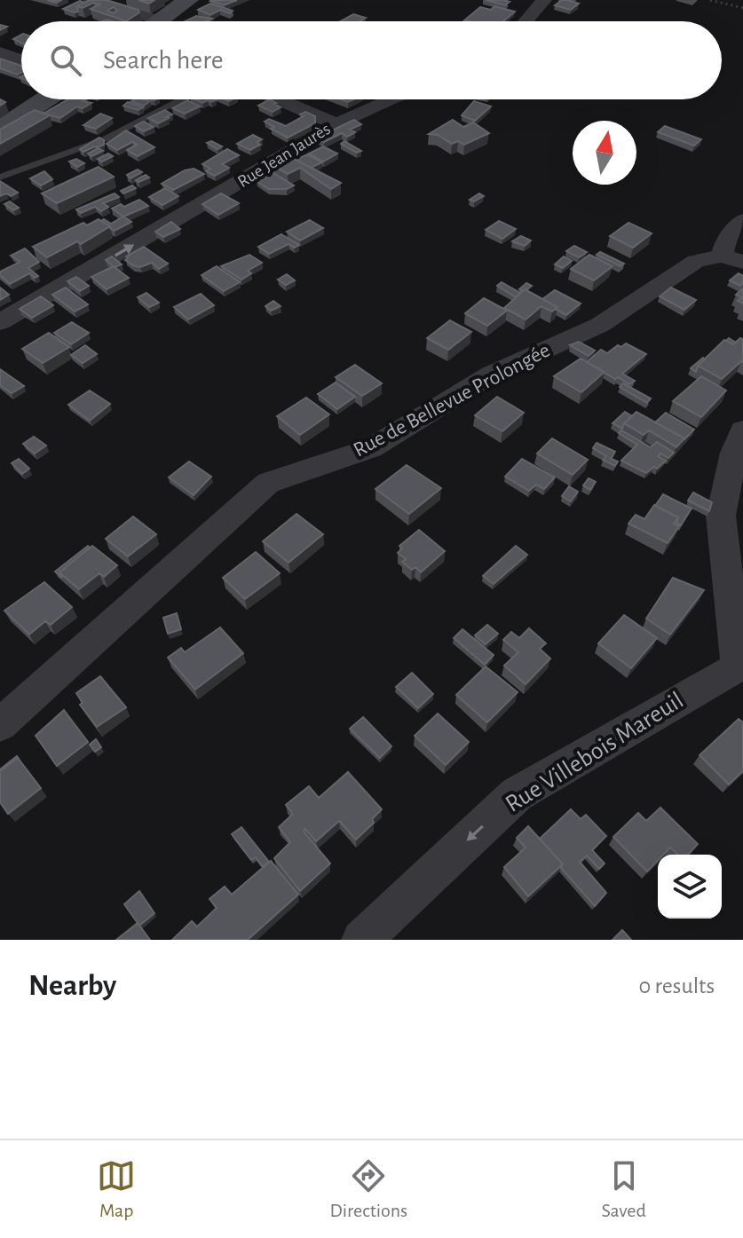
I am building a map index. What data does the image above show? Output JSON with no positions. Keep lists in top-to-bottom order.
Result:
{
  "streets": {
    "street": ["Rue Jean Jaurès", "Rue de Bellevue Prolongée", "Rue Villebois Mareuil"]
  },
  "one_way": ["Rue Jean Jaurès", "Rue Villebois Mareuil"],
  "north": "top",
  "page": {
    "search": "Search here",
    "heading": ["Nearby", "0 results"],
    "nav": ["Map", "Directions", "Saved"]
  }
}
